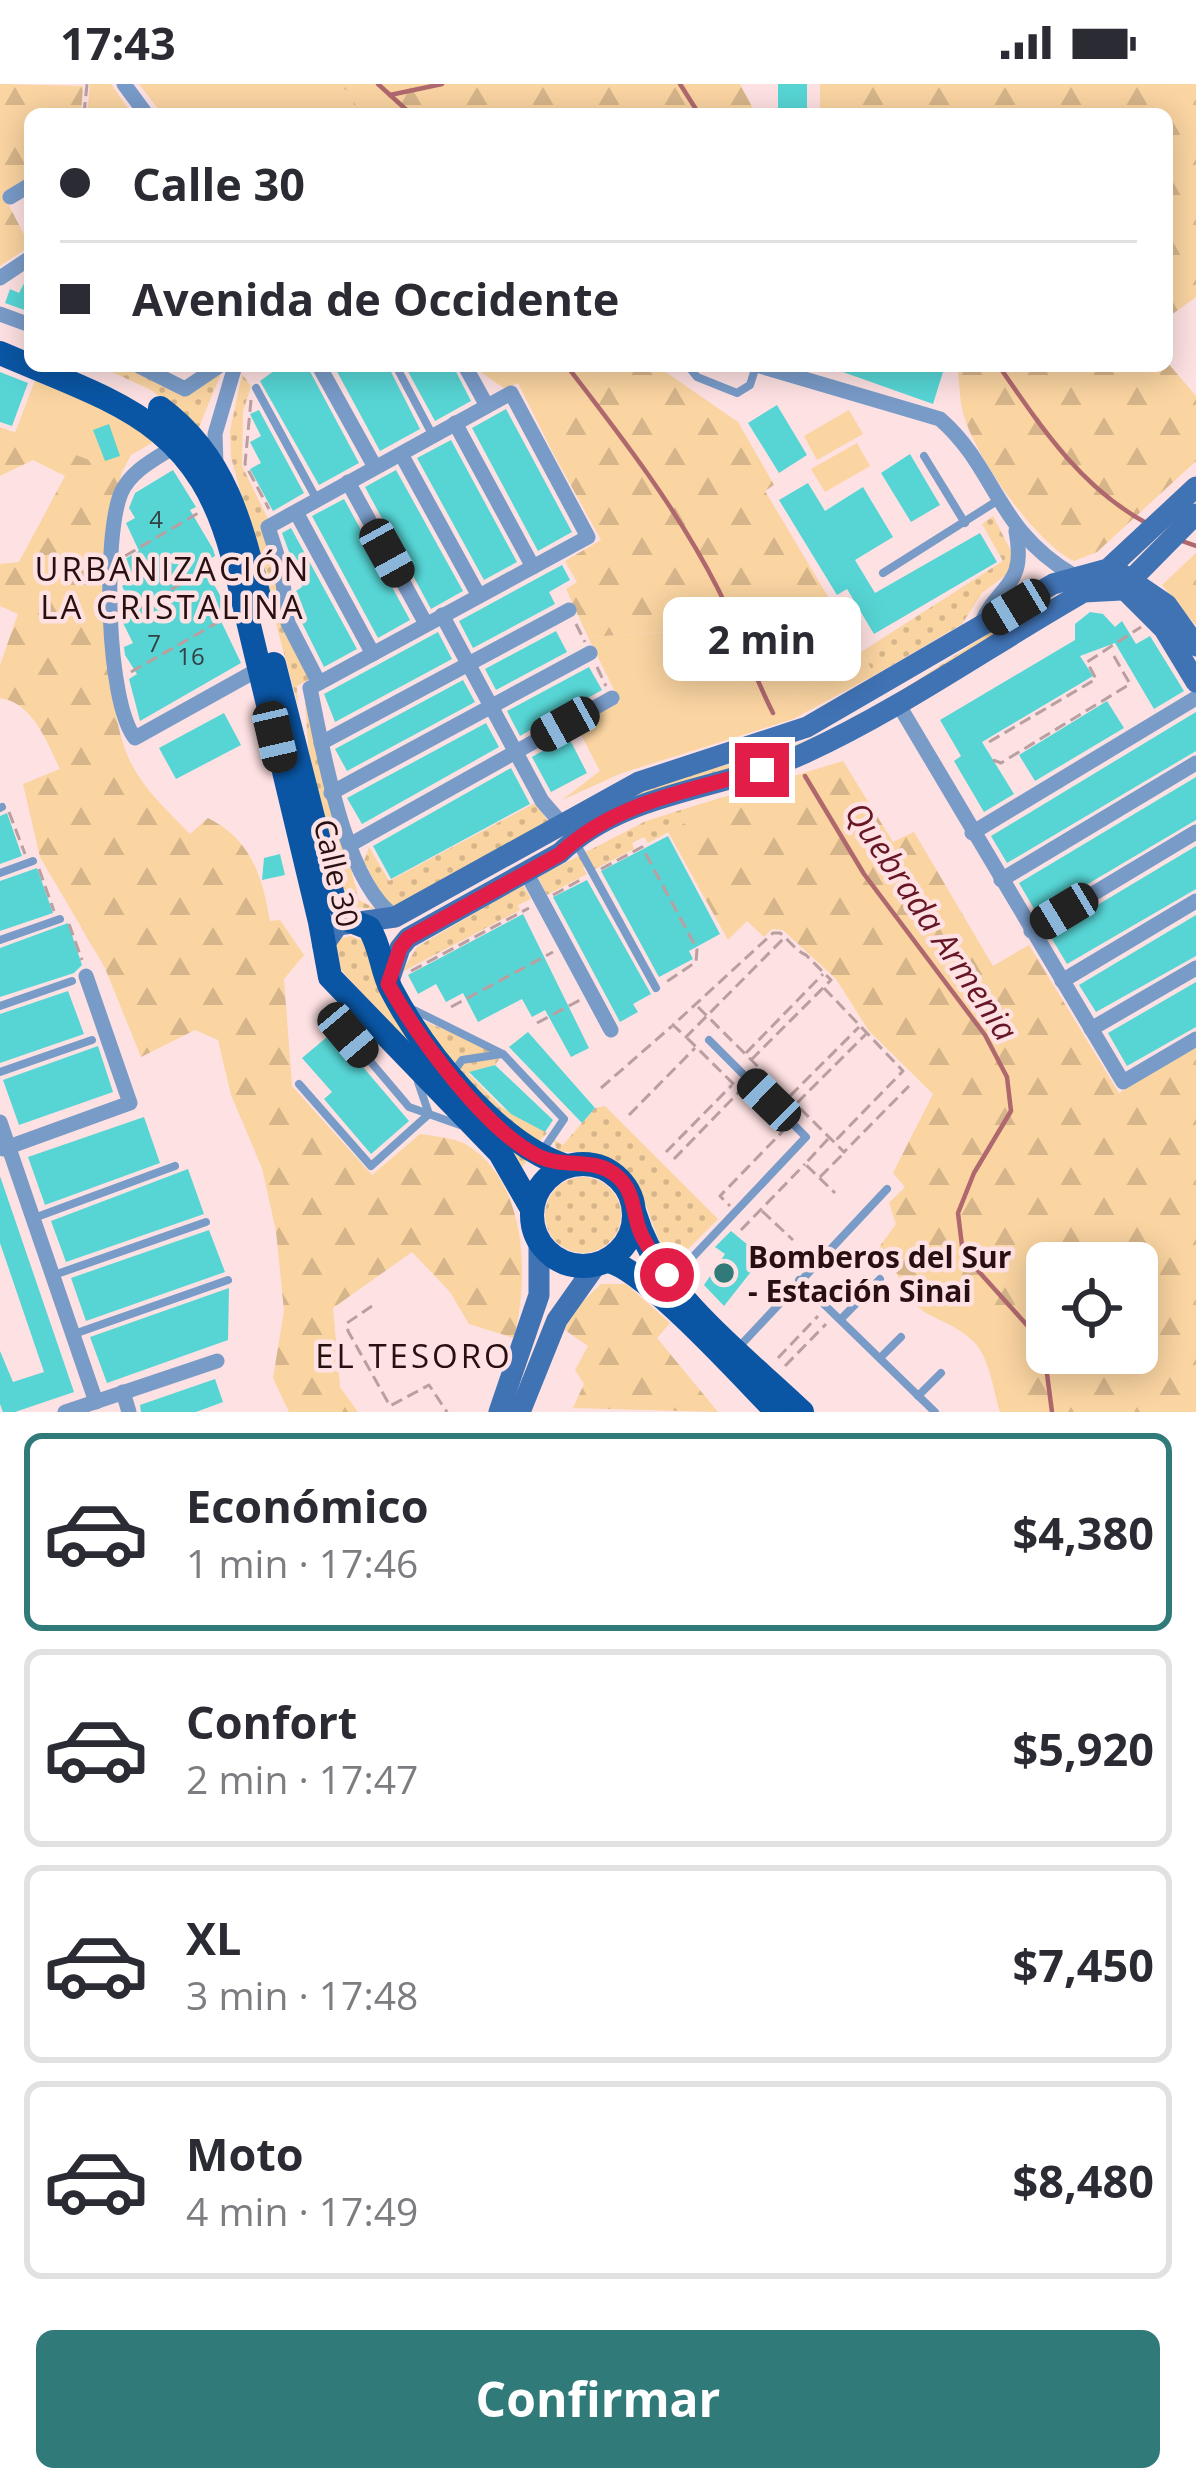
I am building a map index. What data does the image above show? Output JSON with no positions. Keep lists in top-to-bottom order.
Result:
{
  "streets": {
    "main road": ["Calle 30"]
  },
  "districts": ["URBANIZACIÓN LA CRISTALINA", "EL TESORO"],
  "water": ["Quebrada Armenia"],
  "places": ["Bomberos del Sur - Estación Sinai"],
  "house_numbers": ["4", "7", "16"],
  "page": {
    "status": "17:43",
    "banner": ["Calle 30", "Avenida de Occidente"],
    "bubble": "2 min",
    "list": [
      {
        "name": "Económico",
        "note": "1 min · 17:46",
        "value": "$4,380"
      },
      {
        "name": "Confort",
        "note": "2 min · 17:47",
        "value": "$5,920"
      },
      {
        "name": "XL",
        "note": "3 min · 17:48",
        "value": "$7,450"
      },
      {
        "name": "Moto",
        "note": "4 min · 17:49",
        "value": "$8,480"
      }
    ],
    "buttons": "Confirmar"
  }
}
